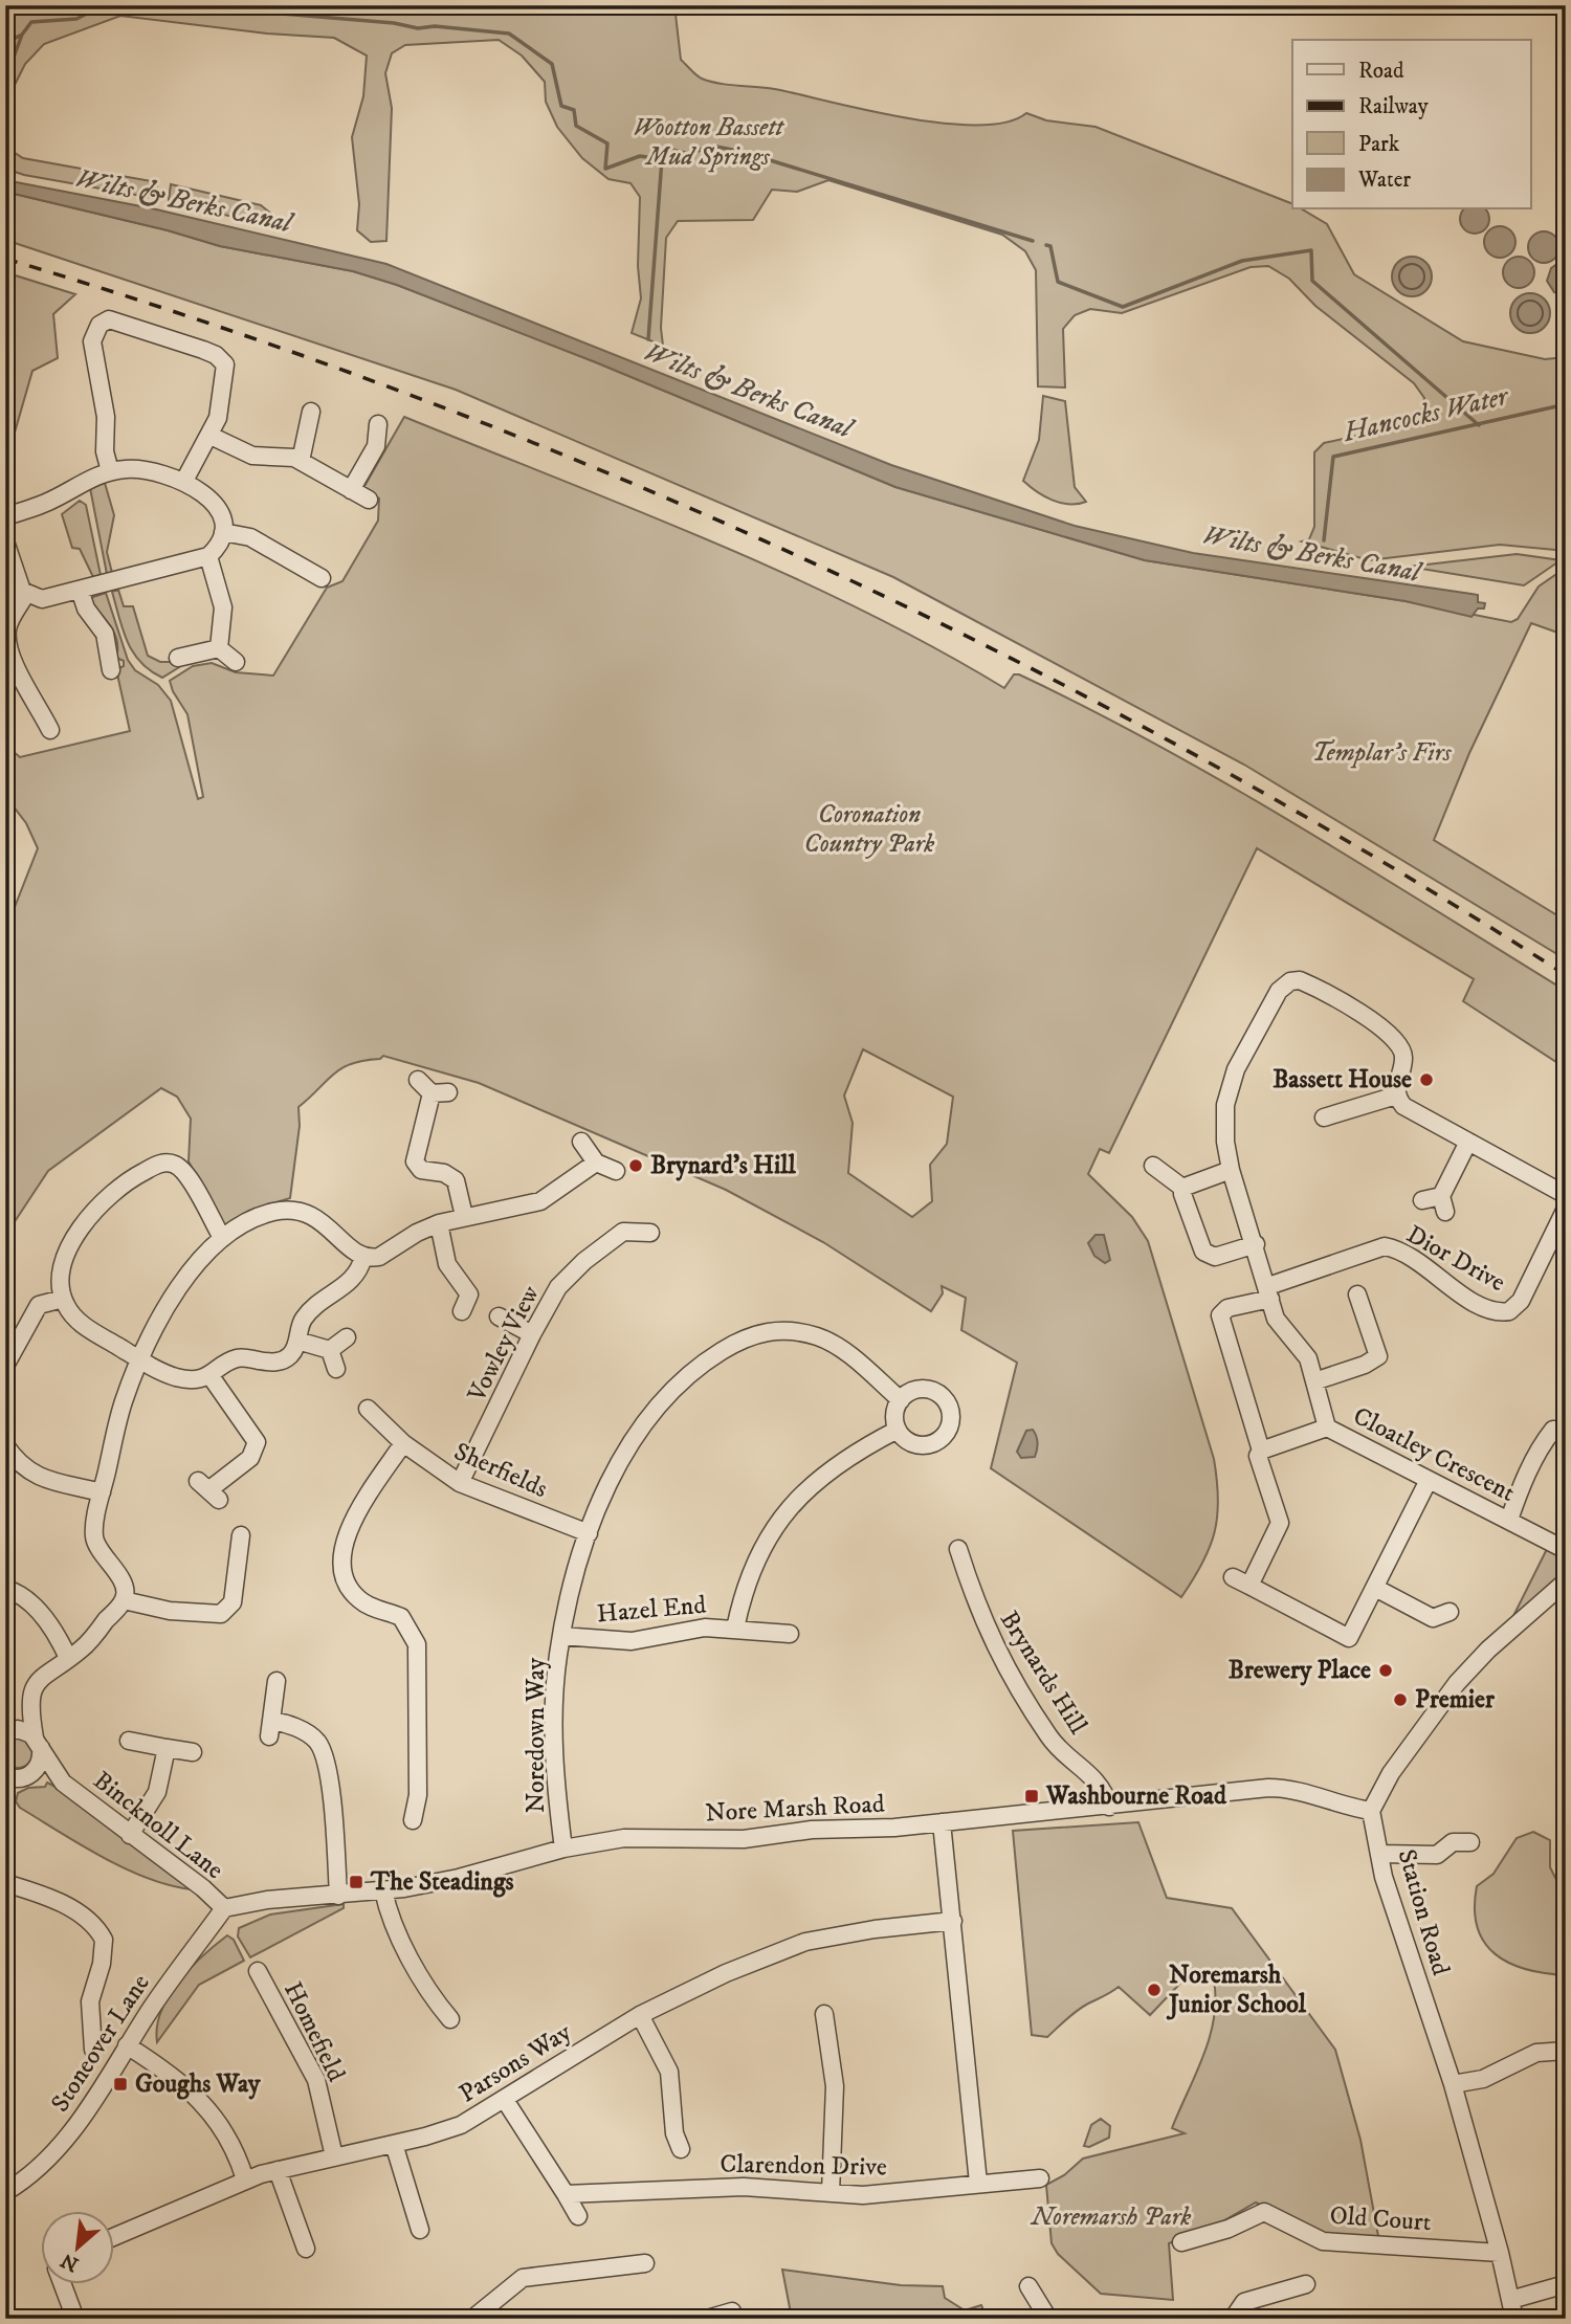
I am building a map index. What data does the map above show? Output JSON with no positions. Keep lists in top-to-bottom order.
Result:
{
  "streets": {
    "street": [
      "Dior Drive",
      "Vowley View",
      "Cloatley Crescent",
      "Sherfields",
      "Hazel End",
      "Brynards Hill",
      "Noredown Way",
      "Nore Marsh Road",
      "Bincknoll Lane",
      "Station Road",
      "Homefield",
      "Stoneover Lane",
      "Parsons Way",
      "Clarendon Drive",
      "Old Court"
    ]
  },
  "crossings": [
    ["Dior Drive", "Cloatley Crescent"],
    ["Vowley View", "Sherfields"],
    ["Sherfields", "Noredown Way"],
    ["Hazel End", "Noredown Way"],
    ["Brynards Hill", "Nore Marsh Road"],
    ["Noredown Way", "Nore Marsh Road"],
    ["Nore Marsh Road", "Bincknoll Lane"],
    ["Nore Marsh Road", "Station Road"],
    ["Nore Marsh Road", "Stoneover Lane"],
    ["Bincknoll Lane", "Stoneover Lane"],
    ["Station Road", "Old Court"],
    ["Homefield", "Parsons Way"]
  ],
  "water": ["Wilts & Berks Canal", "Hancocks Water"],
  "parks": [
    "Wootton Bassett Mud Springs",
    "Templar's Firs",
    "Coronation Country Park",
    "Noremarsh Park"
  ],
  "places": {
    "other": [
      "Bassett House",
      "Brynard's Hill",
      "Brewery Place",
      "Premier",
      "Noremarsh Junior School"
    ],
    "transit": ["Washbourne Road", "The Steadings", "Goughs Way"]
  },
  "legend": [
    "Road",
    "Railway",
    "Park",
    "Water"
  ],
  "north": "bottom left"
}
